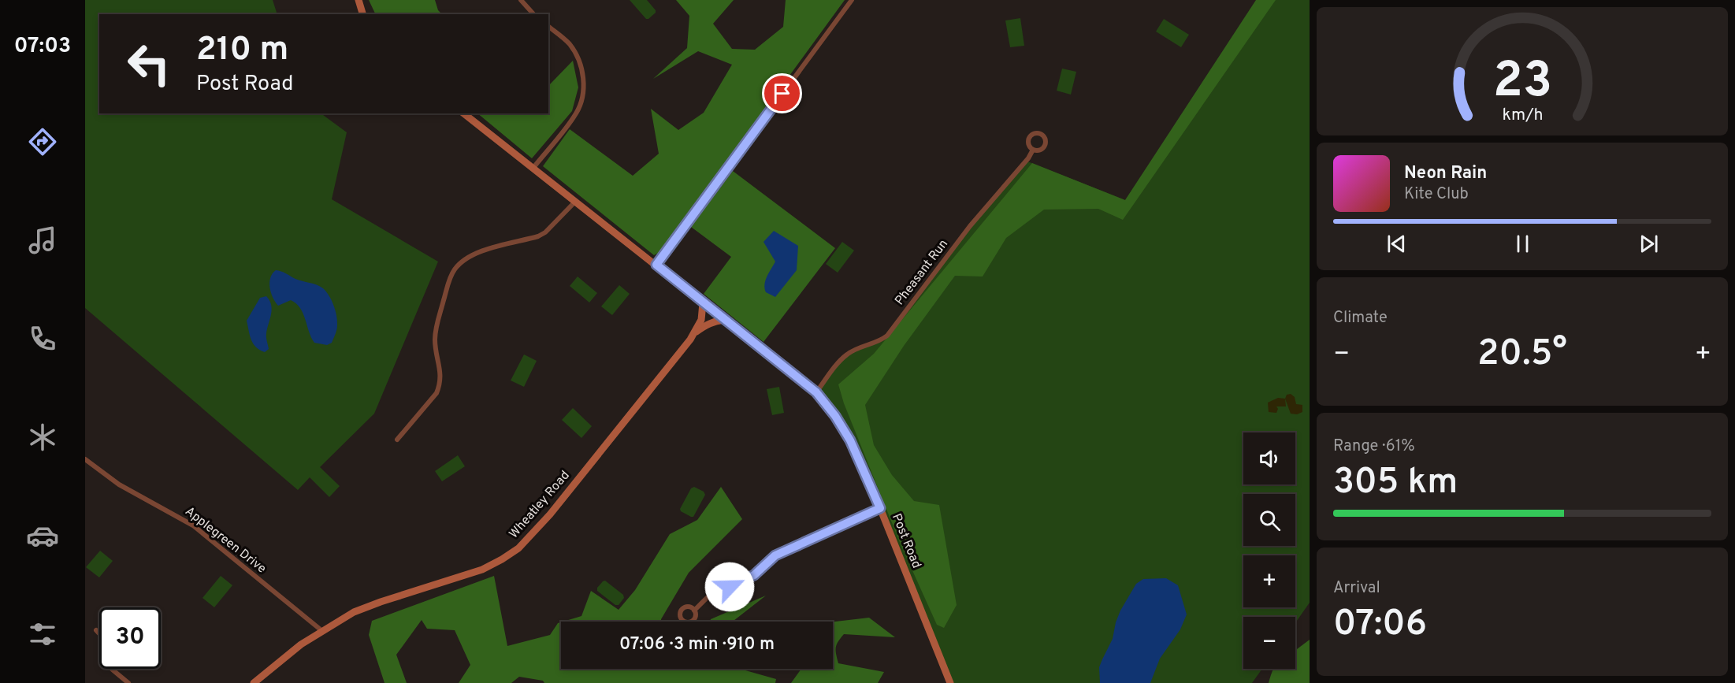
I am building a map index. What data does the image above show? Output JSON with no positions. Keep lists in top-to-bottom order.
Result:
{
  "streets": {
    "main road": ["Wheatley Road", "Post Road"],
    "street": ["Pheasant Run", "Applegreen Drive"]
  },
  "crossings": [
    ["Pheasant Run", "Post Road"],
    ["Wheatley Road", "Applegreen Drive"],
    ["Wheatley Road", "Post Road"]
  ],
  "page": {
    "tabs": "07:03",
    "turn": ["210 m", "Post Road"],
    "song": ["Neon Rain", "Kite Club"],
    "tile": [
      "Climate",
      ["Range · 61%", "305 km"],
      ["Arrival", "07:06"]
    ],
    "heat": ["−", "20.5°", "+"],
    "map_buttons": ["+", "−"],
    "limit": "30",
    "trip": "07:06 · 3 min · 910 m",
    "gauge": ["23", "km/h"]
  }
}
